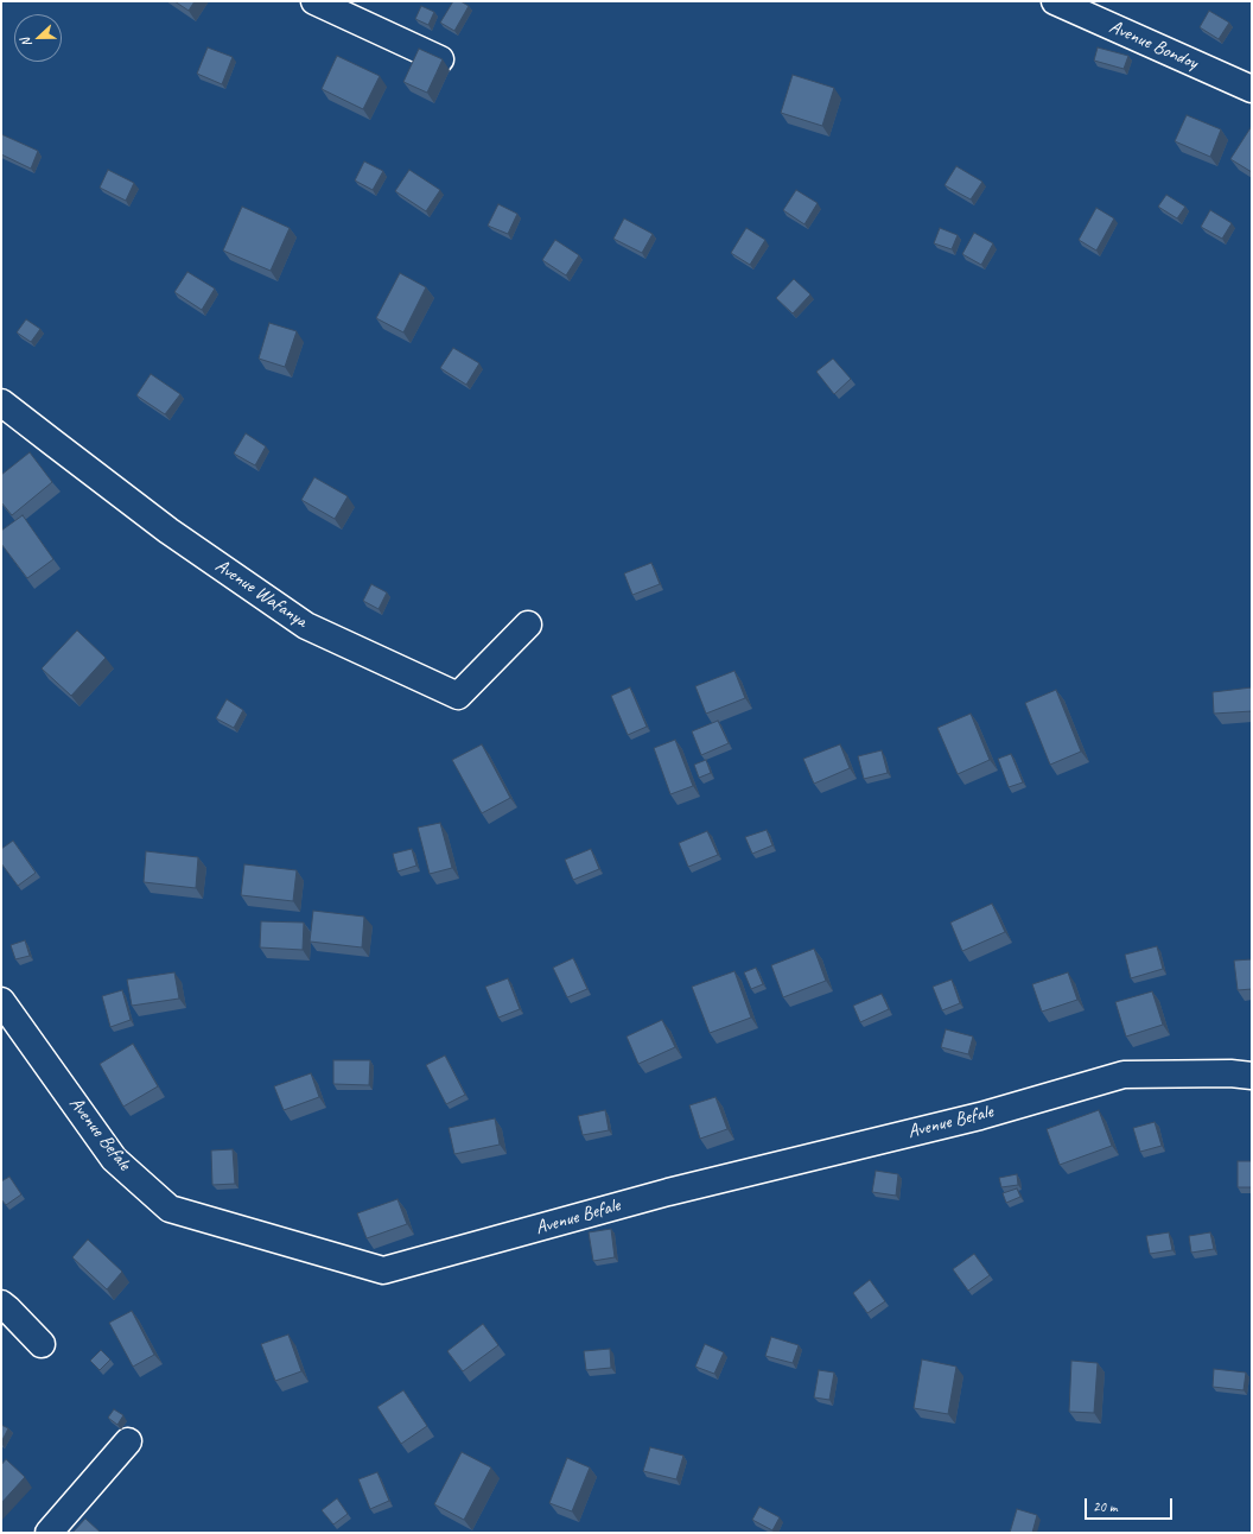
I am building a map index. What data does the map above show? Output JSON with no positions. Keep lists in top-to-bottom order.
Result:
{
  "streets": {
    "street": ["Avenue Bondoy", "Avenue Wafanya", "Avenue Befale"]
  },
  "scale_bar": "20 m",
  "north": "left"
}
